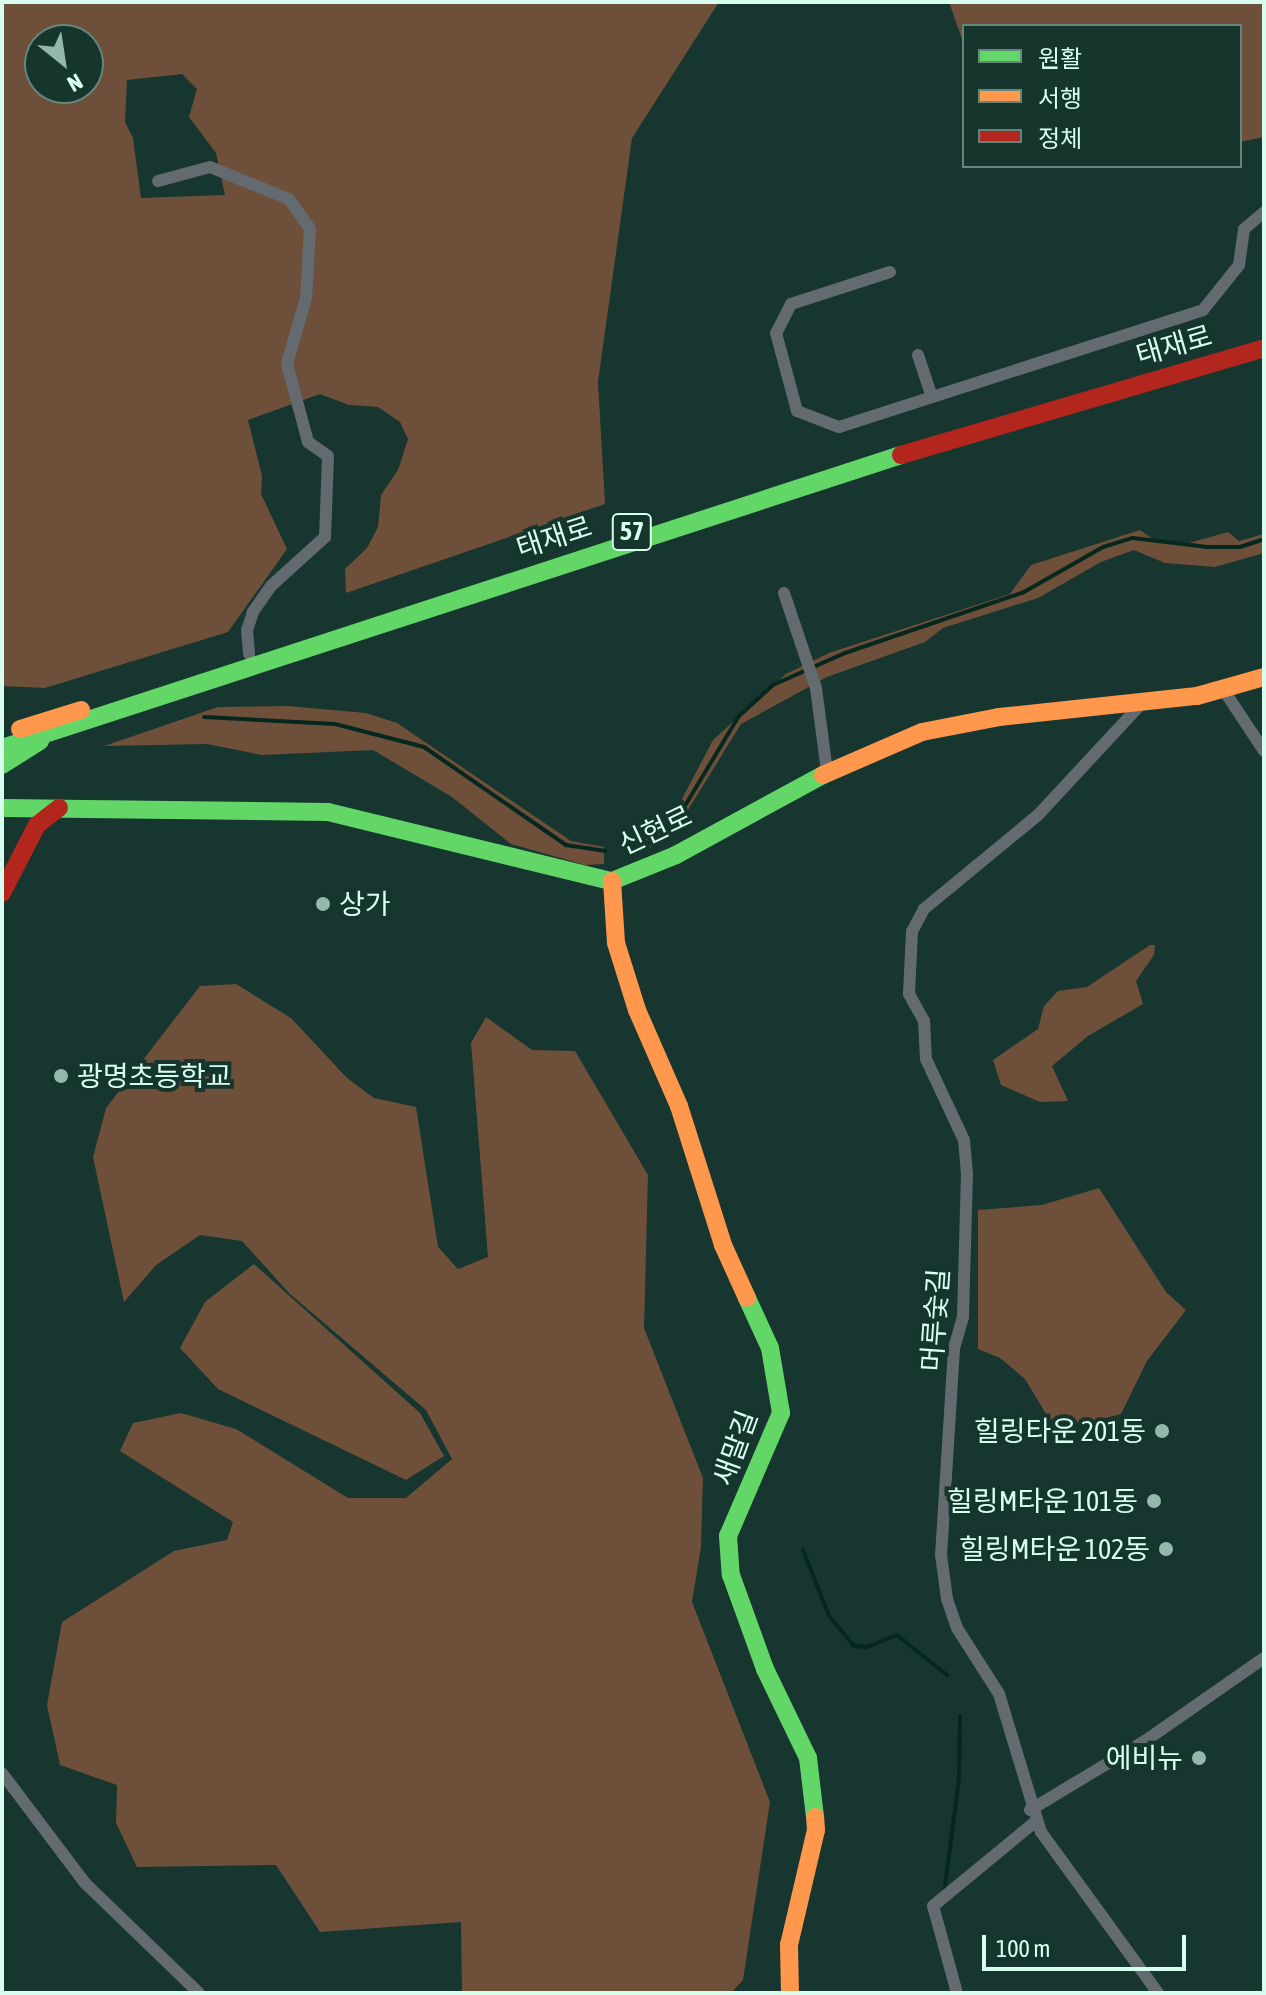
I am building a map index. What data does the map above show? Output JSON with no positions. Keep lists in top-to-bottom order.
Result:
{
  "streets": {
    "main road": [
      "태재로",
      "57",
      "신현로",
      "새말길"
    ],
    "street": ["머루숯길"]
  },
  "crossings": [
    ["신현로", "머루숯길"],
    ["신현로", "새말길"]
  ],
  "places": [
    "상가",
    "광명초등학교",
    "힐링타운 201동",
    "힐링M타운 101동",
    "힐링M타운 102동",
    "에비뉴"
  ],
  "legend": ["원활", "서행", "정체"],
  "scale_bar": "100 m",
  "north": "bottom right"
}
